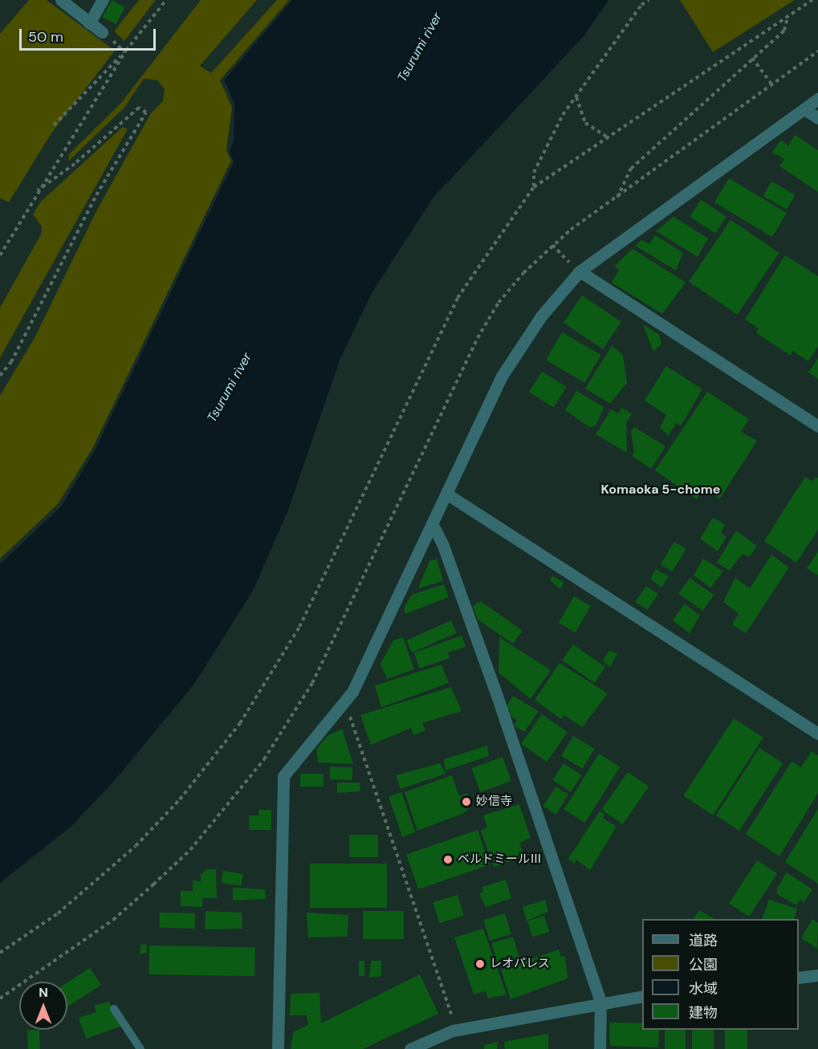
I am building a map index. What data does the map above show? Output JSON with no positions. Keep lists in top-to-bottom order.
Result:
{
  "districts": ["Komaoka 5-chome"],
  "water": ["Tsurumi river"],
  "places": ["妙信寺", "ベルドミールⅢ", "レオパレス"],
  "legend": [
    "道路",
    "公園",
    "水域",
    "建物"
  ],
  "scale_bar": "50 m",
  "north": "top"
}
